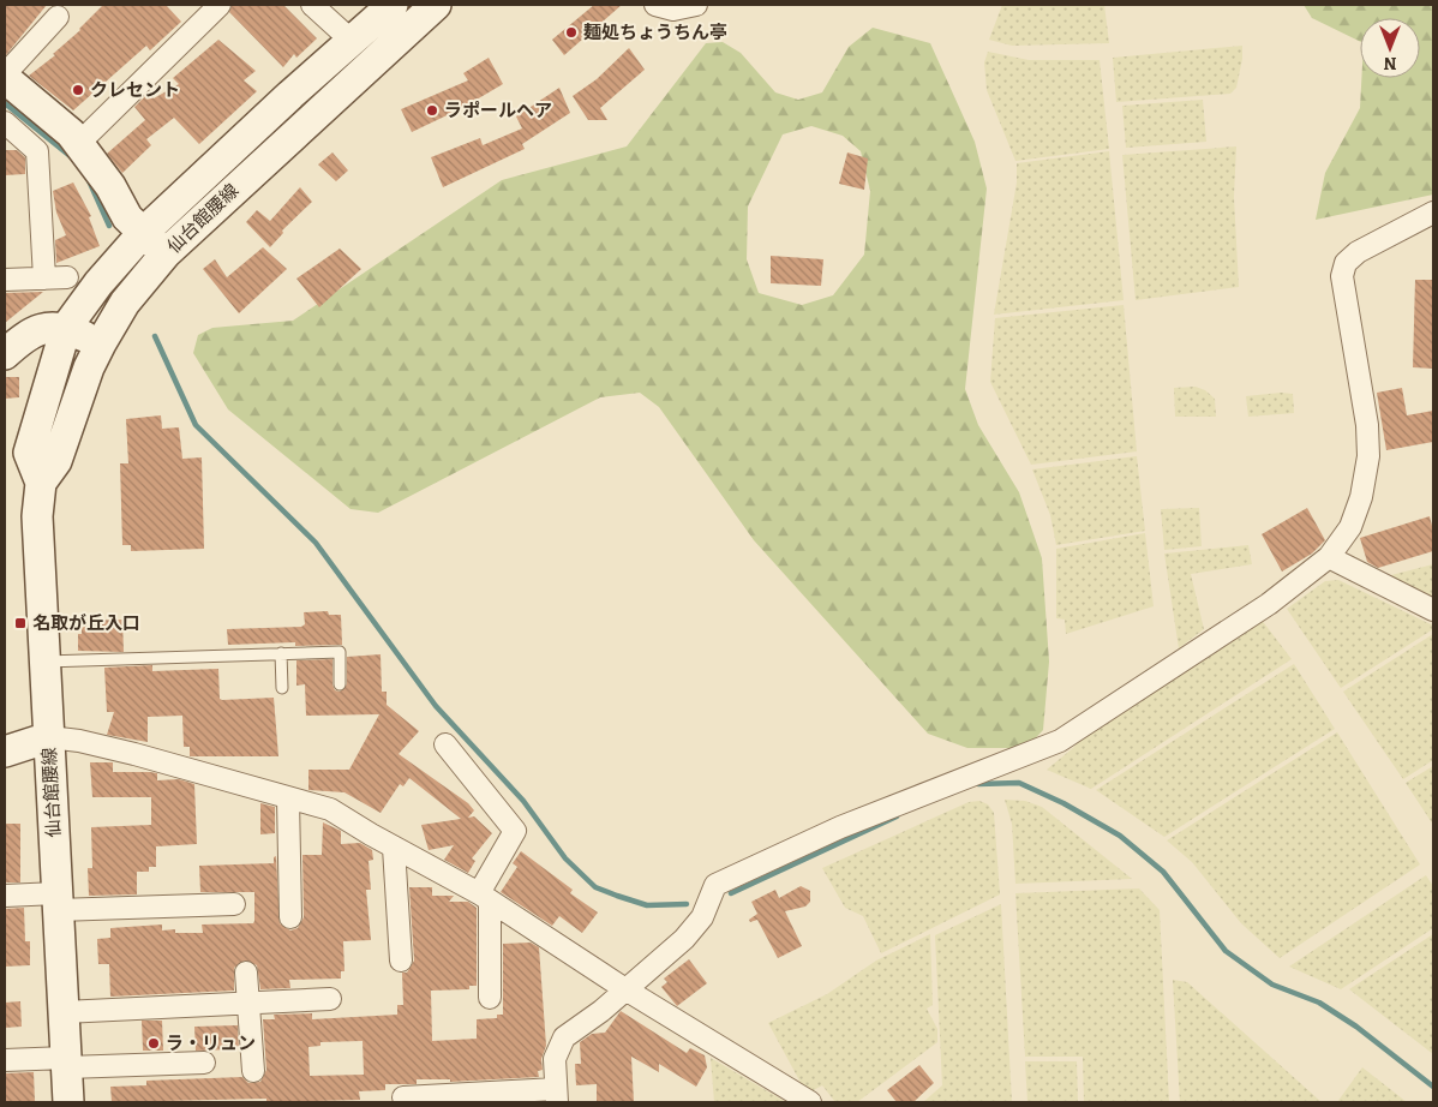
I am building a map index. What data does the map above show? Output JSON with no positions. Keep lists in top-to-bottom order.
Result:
{
  "streets": {
    "main road": ["仙台館腰線"]
  },
  "places": {
    "other": [
      "麺処ちょうちん亭",
      "クレセント",
      "ラポールヘア",
      "ラ・リュン"
    ],
    "transit": ["名取が丘入口"]
  },
  "north": "bottom"
}
